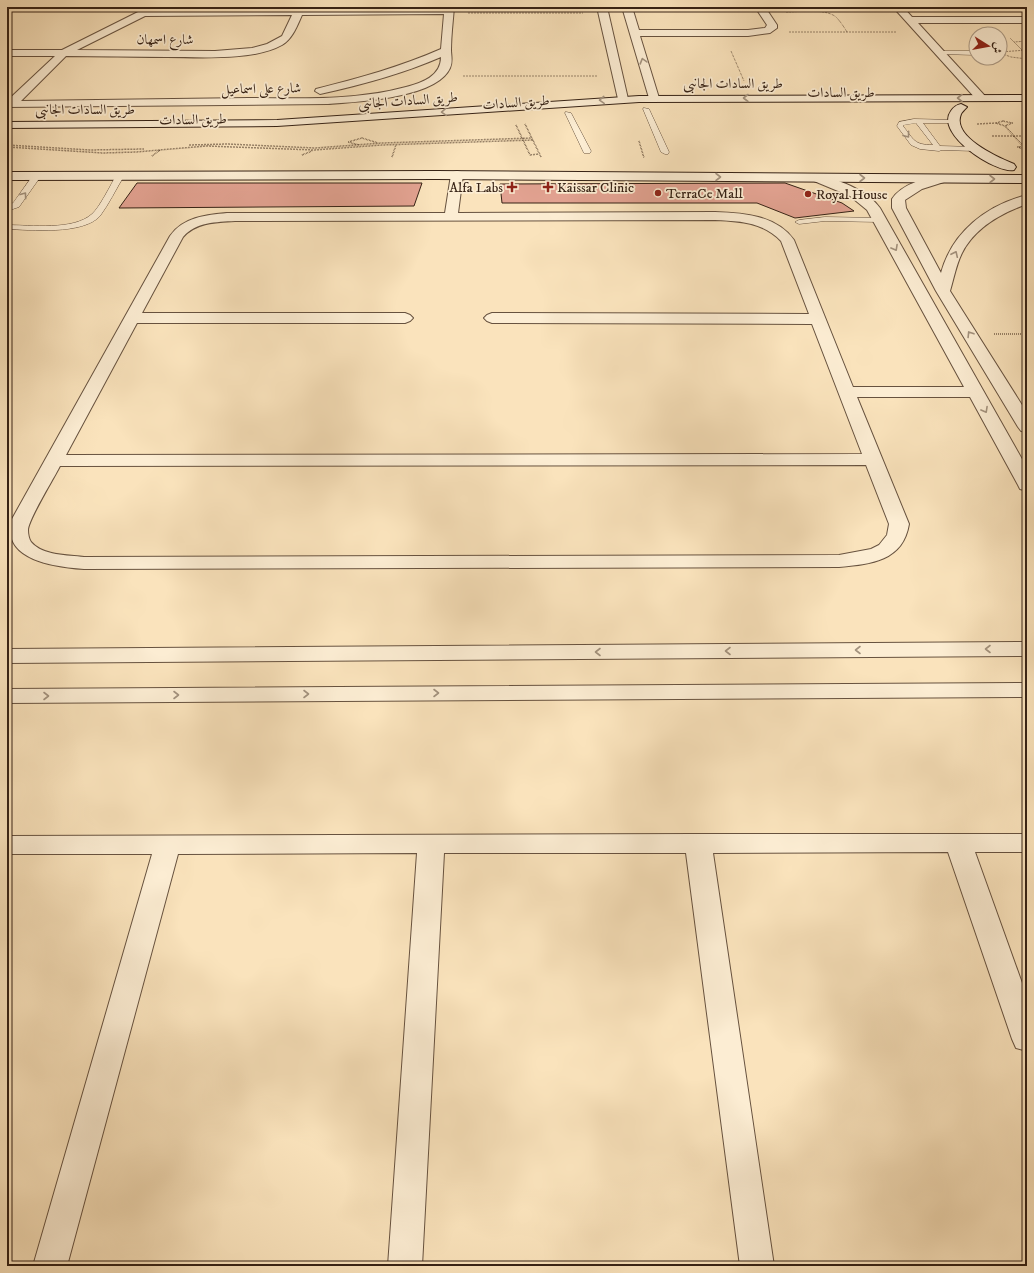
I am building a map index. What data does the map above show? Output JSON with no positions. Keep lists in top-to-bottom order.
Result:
{
  "streets": {
    "street": [
      "شارع اسمهان",
      "طريق السادات الجانبى",
      "شارع على اسماعيل",
      "طريق السادات"
    ]
  },
  "places": {
    "health": ["Alfa Labs", "Kaissar Clinic"],
    "other": ["TerraCe Mall", "Royal House"]
  },
  "north": "right"
}
